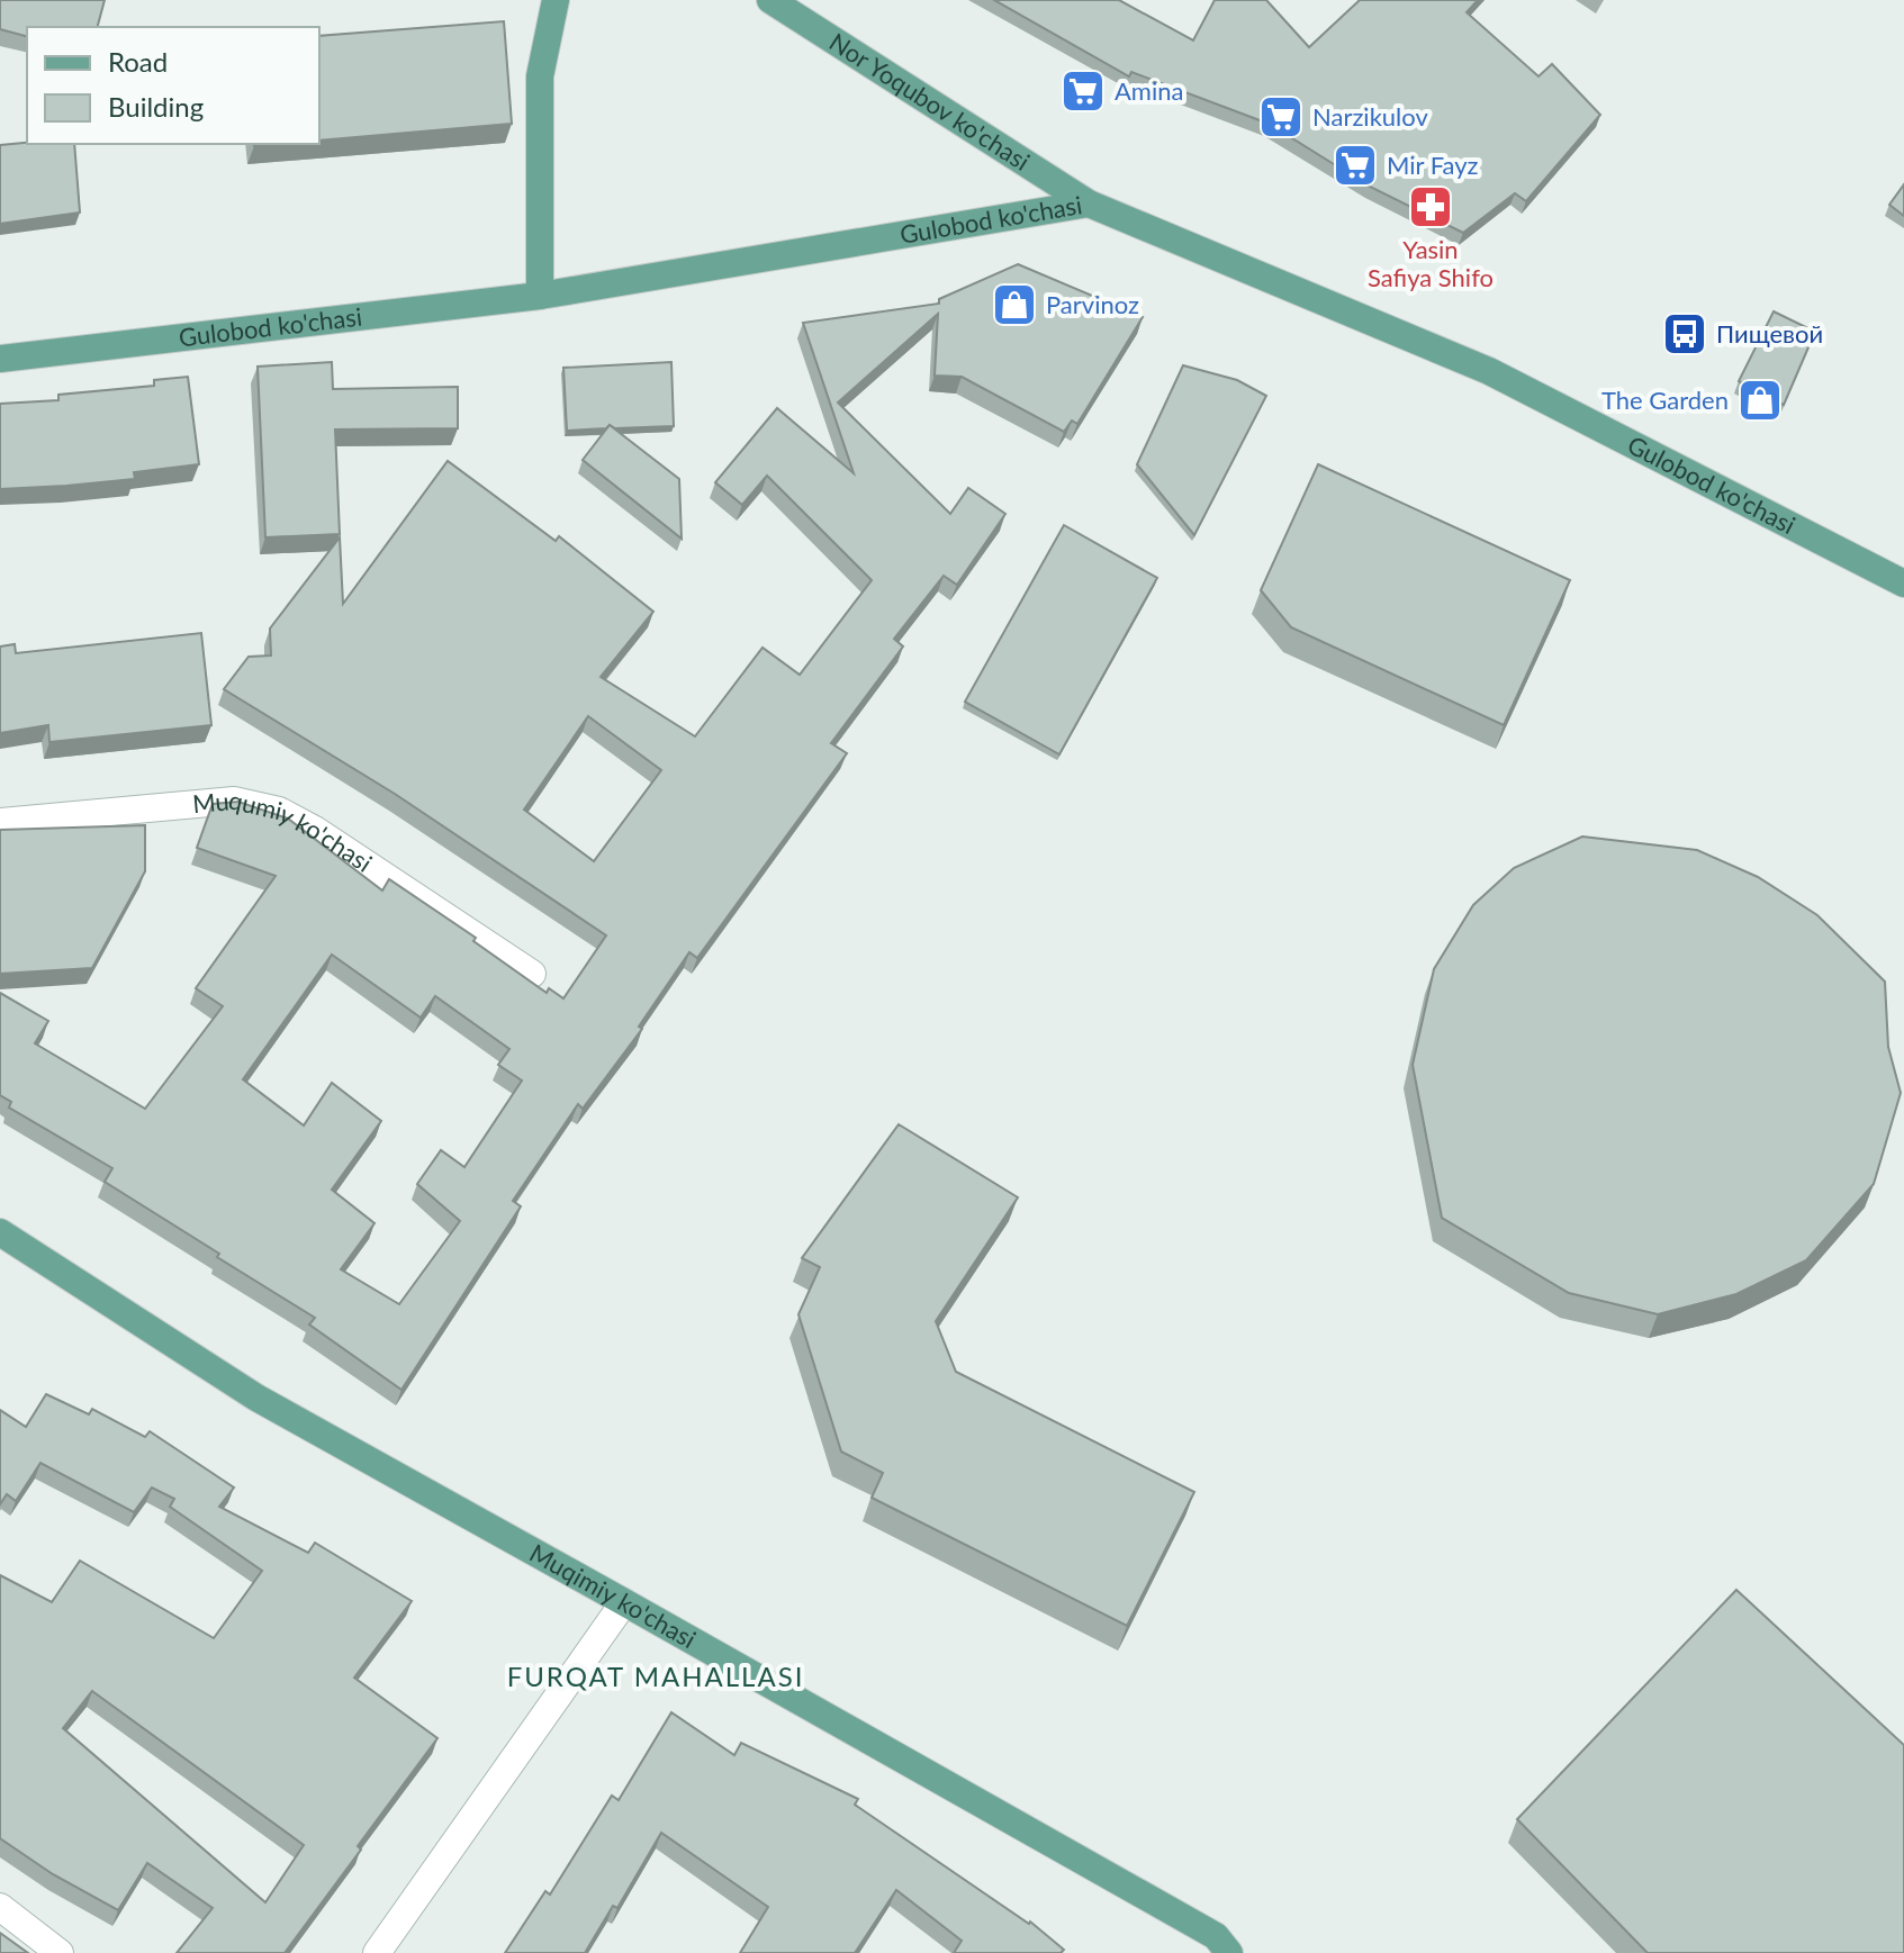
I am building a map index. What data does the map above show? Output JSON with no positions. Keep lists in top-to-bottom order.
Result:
{
  "streets": {
    "main road": ["Nor Yoqubov ko'chasi", "Gulobod ko'chasi", "Muqimiy ko'chasi"],
    "street": ["Muqumiy ko'chasi"]
  },
  "crossings": [
    ["Nor Yoqubov ko'chasi", "Gulobod ko'chasi"]
  ],
  "districts": ["FURQAT MAHALLASI"],
  "places": {
    "supermarket": ["Amina", "Narzikulov", "Mir Fayz"],
    "pharmacy": ["Yasin Safiya Shifo"],
    "shop": ["Parvinoz", "The Garden"],
    "bus stop": ["Пищевой"]
  },
  "legend": ["Road", "Building"]
}
